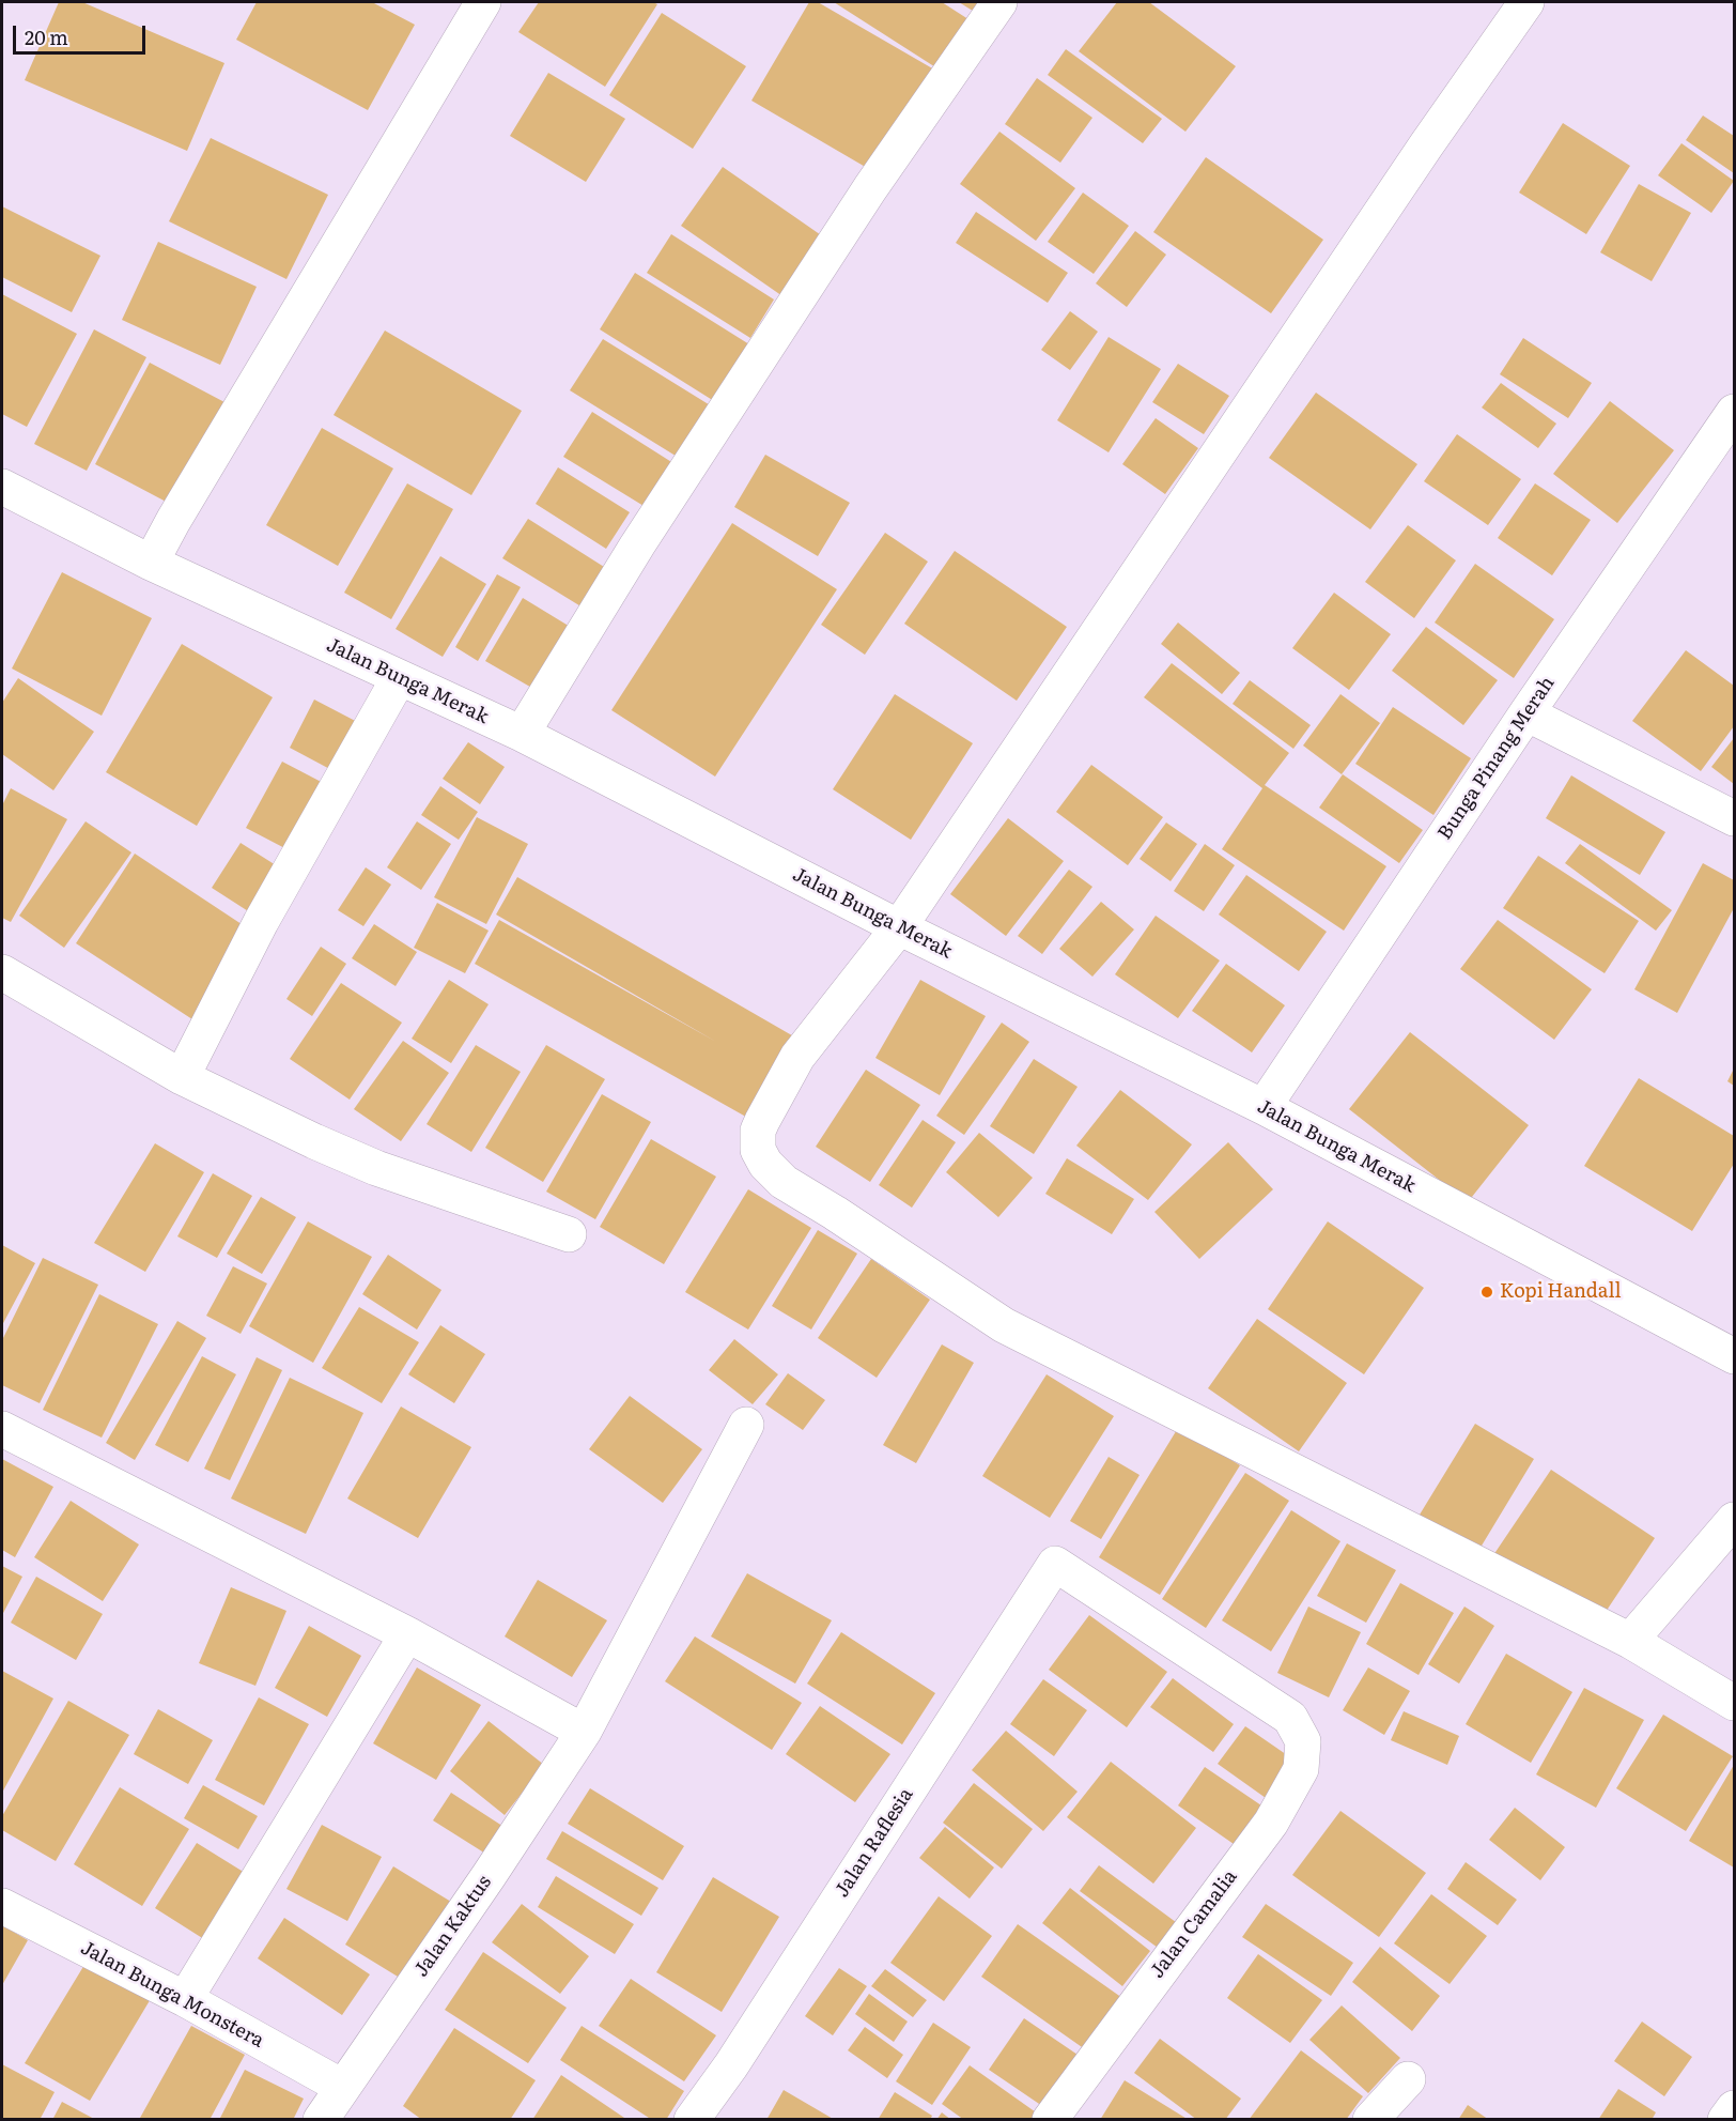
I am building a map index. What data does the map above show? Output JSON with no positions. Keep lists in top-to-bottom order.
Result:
{
  "streets": {
    "street": [
      "Jalan Bunga Merak",
      "Bunga Pinang Merah",
      "Jalan Raflesia",
      "Jalan Camalia",
      "Jalan Kaktus",
      "Jalan Bunga Monstera"
    ]
  },
  "crossings": [
    ["Jalan Bunga Merak", "Bunga Pinang Merah"],
    ["Jalan Raflesia", "Jalan Camalia"],
    ["Jalan Kaktus", "Jalan Bunga Monstera"]
  ],
  "places": ["Kopi Handall"],
  "scale_bar": "20 m"
}
